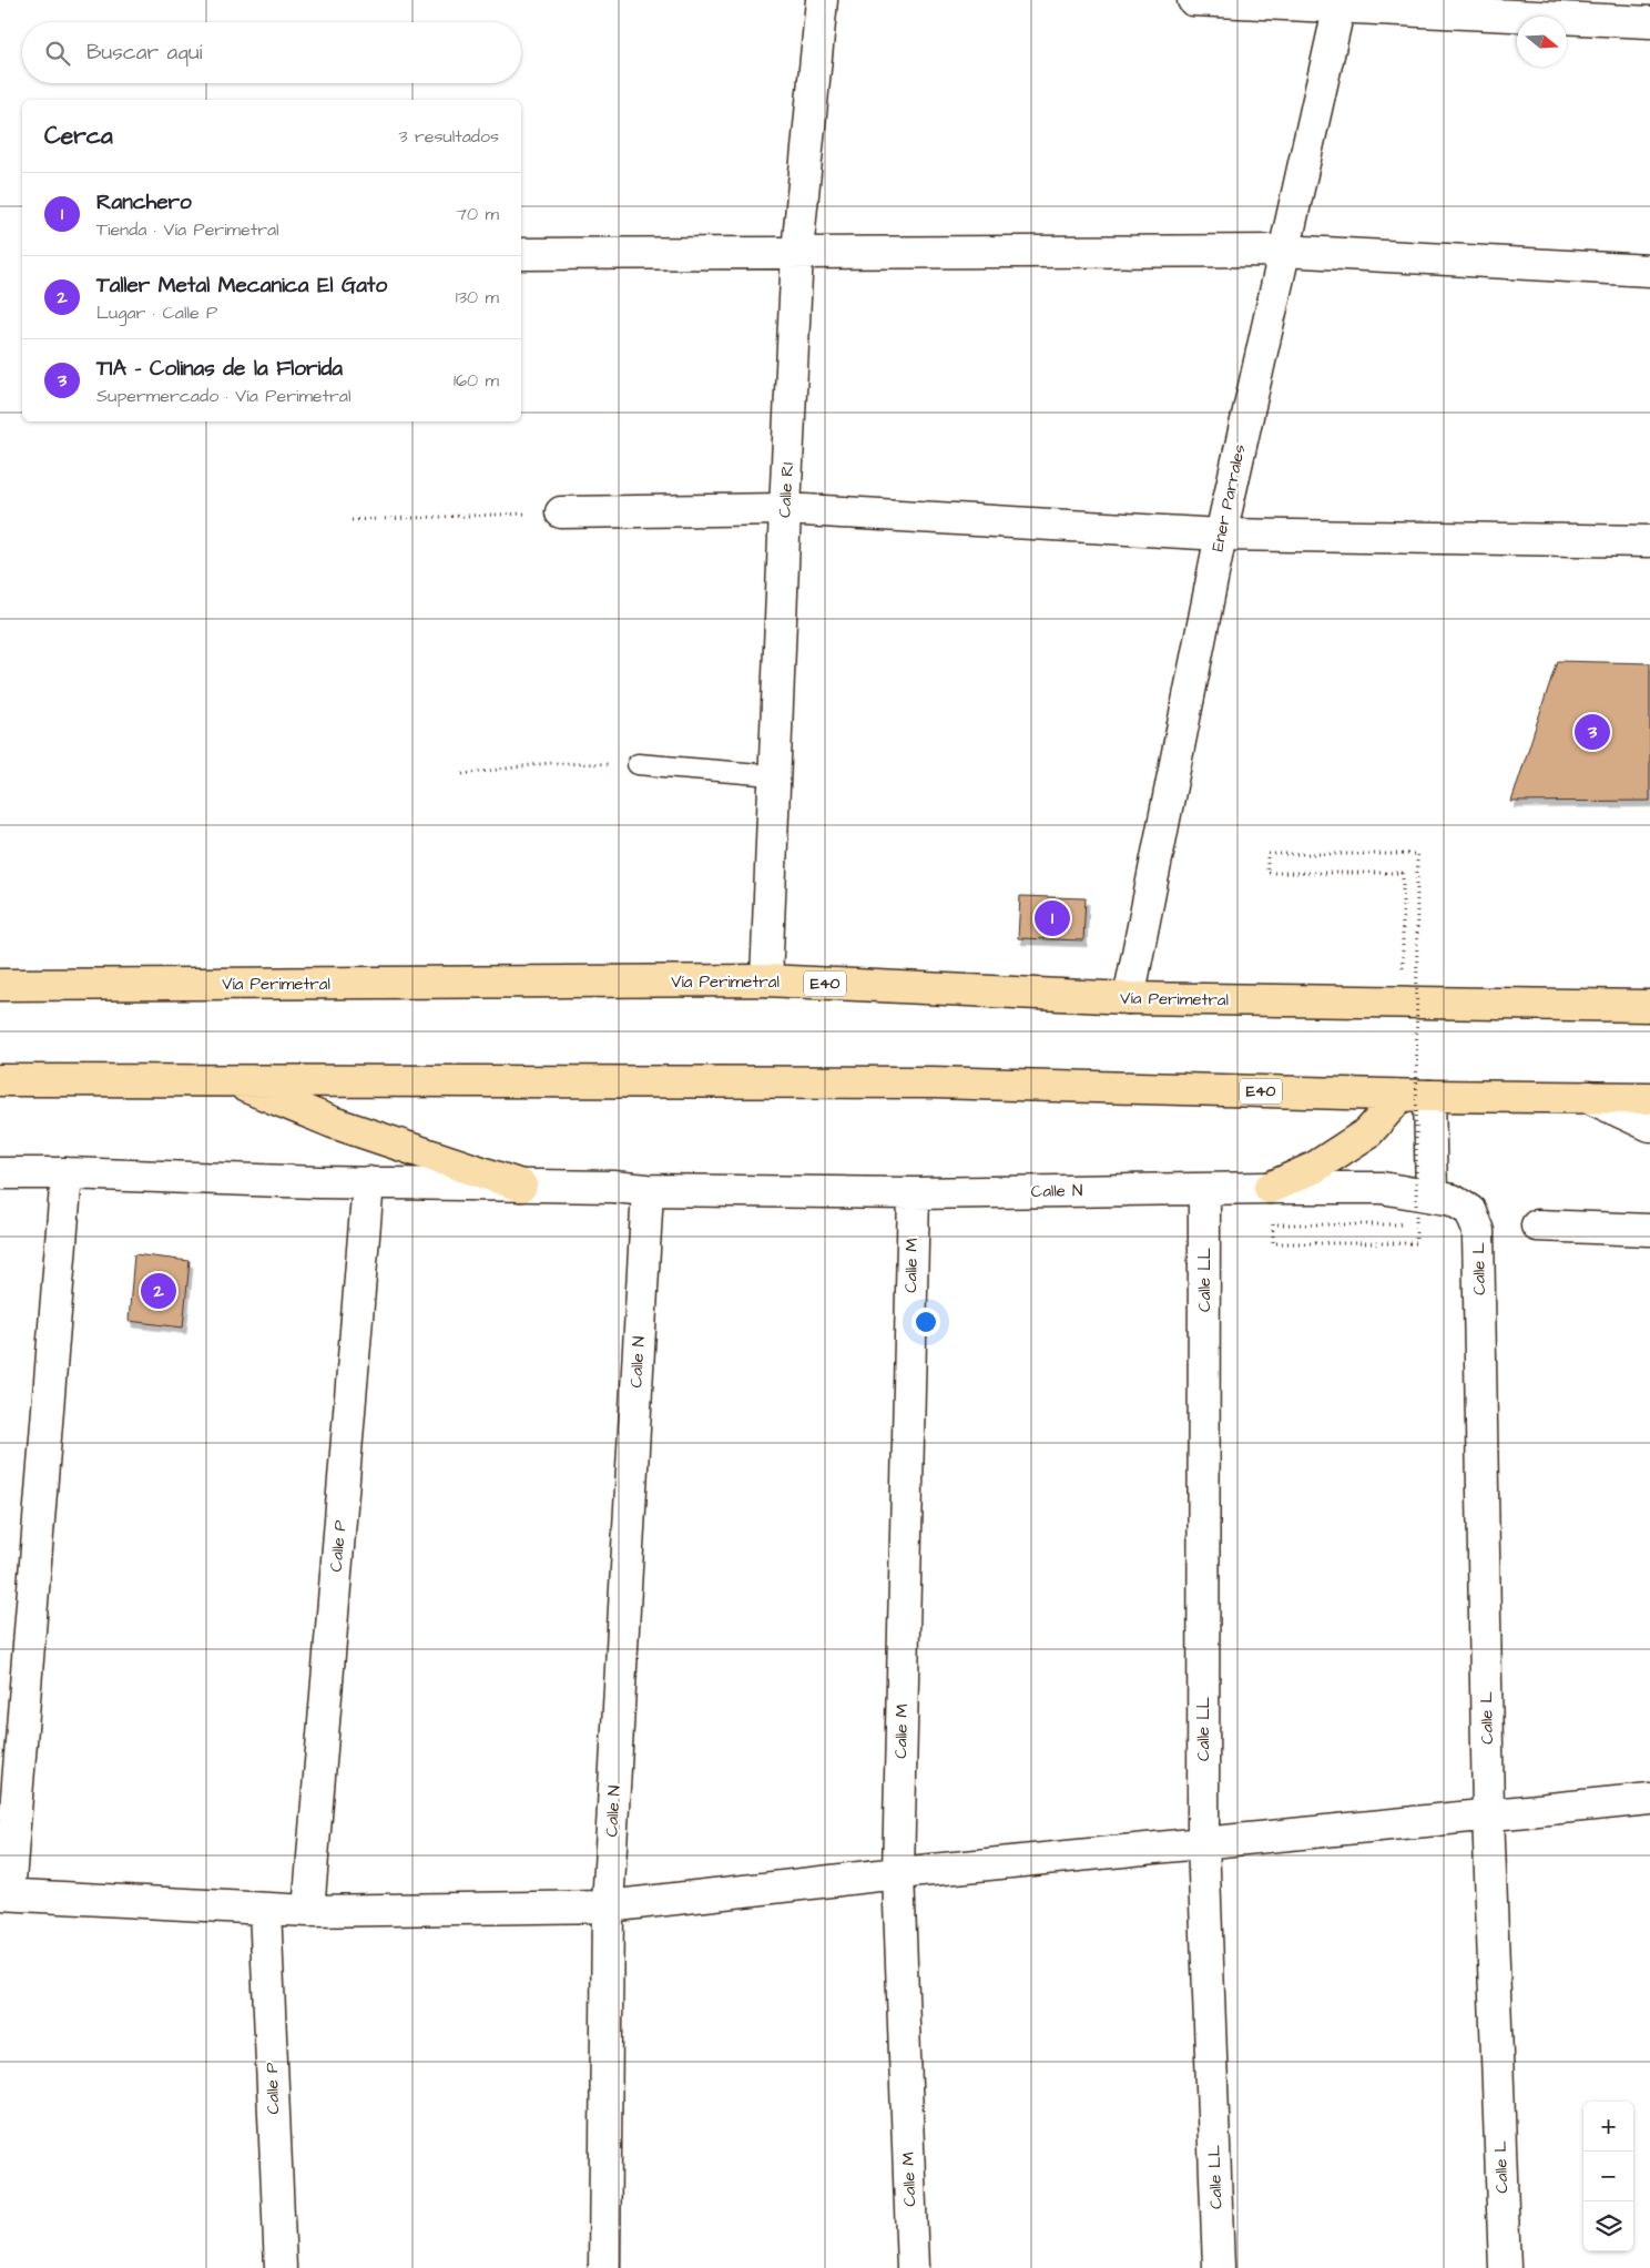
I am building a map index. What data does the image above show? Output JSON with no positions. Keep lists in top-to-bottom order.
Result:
{
  "streets": {
    "highway": ["Vía Perimetral", "E40"],
    "street": [
      "Calle R1",
      "Ener Parrales",
      "Calle N",
      "Calle M",
      "Calle L",
      "Calle LL",
      "Calle P"
    ]
  },
  "crossings": [
    ["Calle R1", "Vía Perimetral"],
    ["Ener Parrales", "Vía Perimetral"],
    ["Calle N", "Calle M"],
    ["Calle N", "Calle L"],
    ["Calle N", "Calle LL"]
  ],
  "north": "right",
  "page": {
    "search": "Buscar aquí",
    "heading": ["Cerca", "3 resultados"],
    "list": [
      {
        "mark": "1",
        "name": "Ranchero",
        "note": "Tienda · Vía Perimetral",
        "value": "70 m"
      },
      {
        "mark": "2",
        "name": "Taller Metal Mecanica El Gato",
        "note": "Lugar · Calle P",
        "value": "130 m"
      },
      {
        "mark": "3",
        "name": "TIA - Colinas de la Florida",
        "note": "Supermercado · Vía Perimetral",
        "value": "160 m"
      }
    ],
    "pins": ["3", "1", "2"],
    "map_buttons": ["+", "−"]
  }
}
